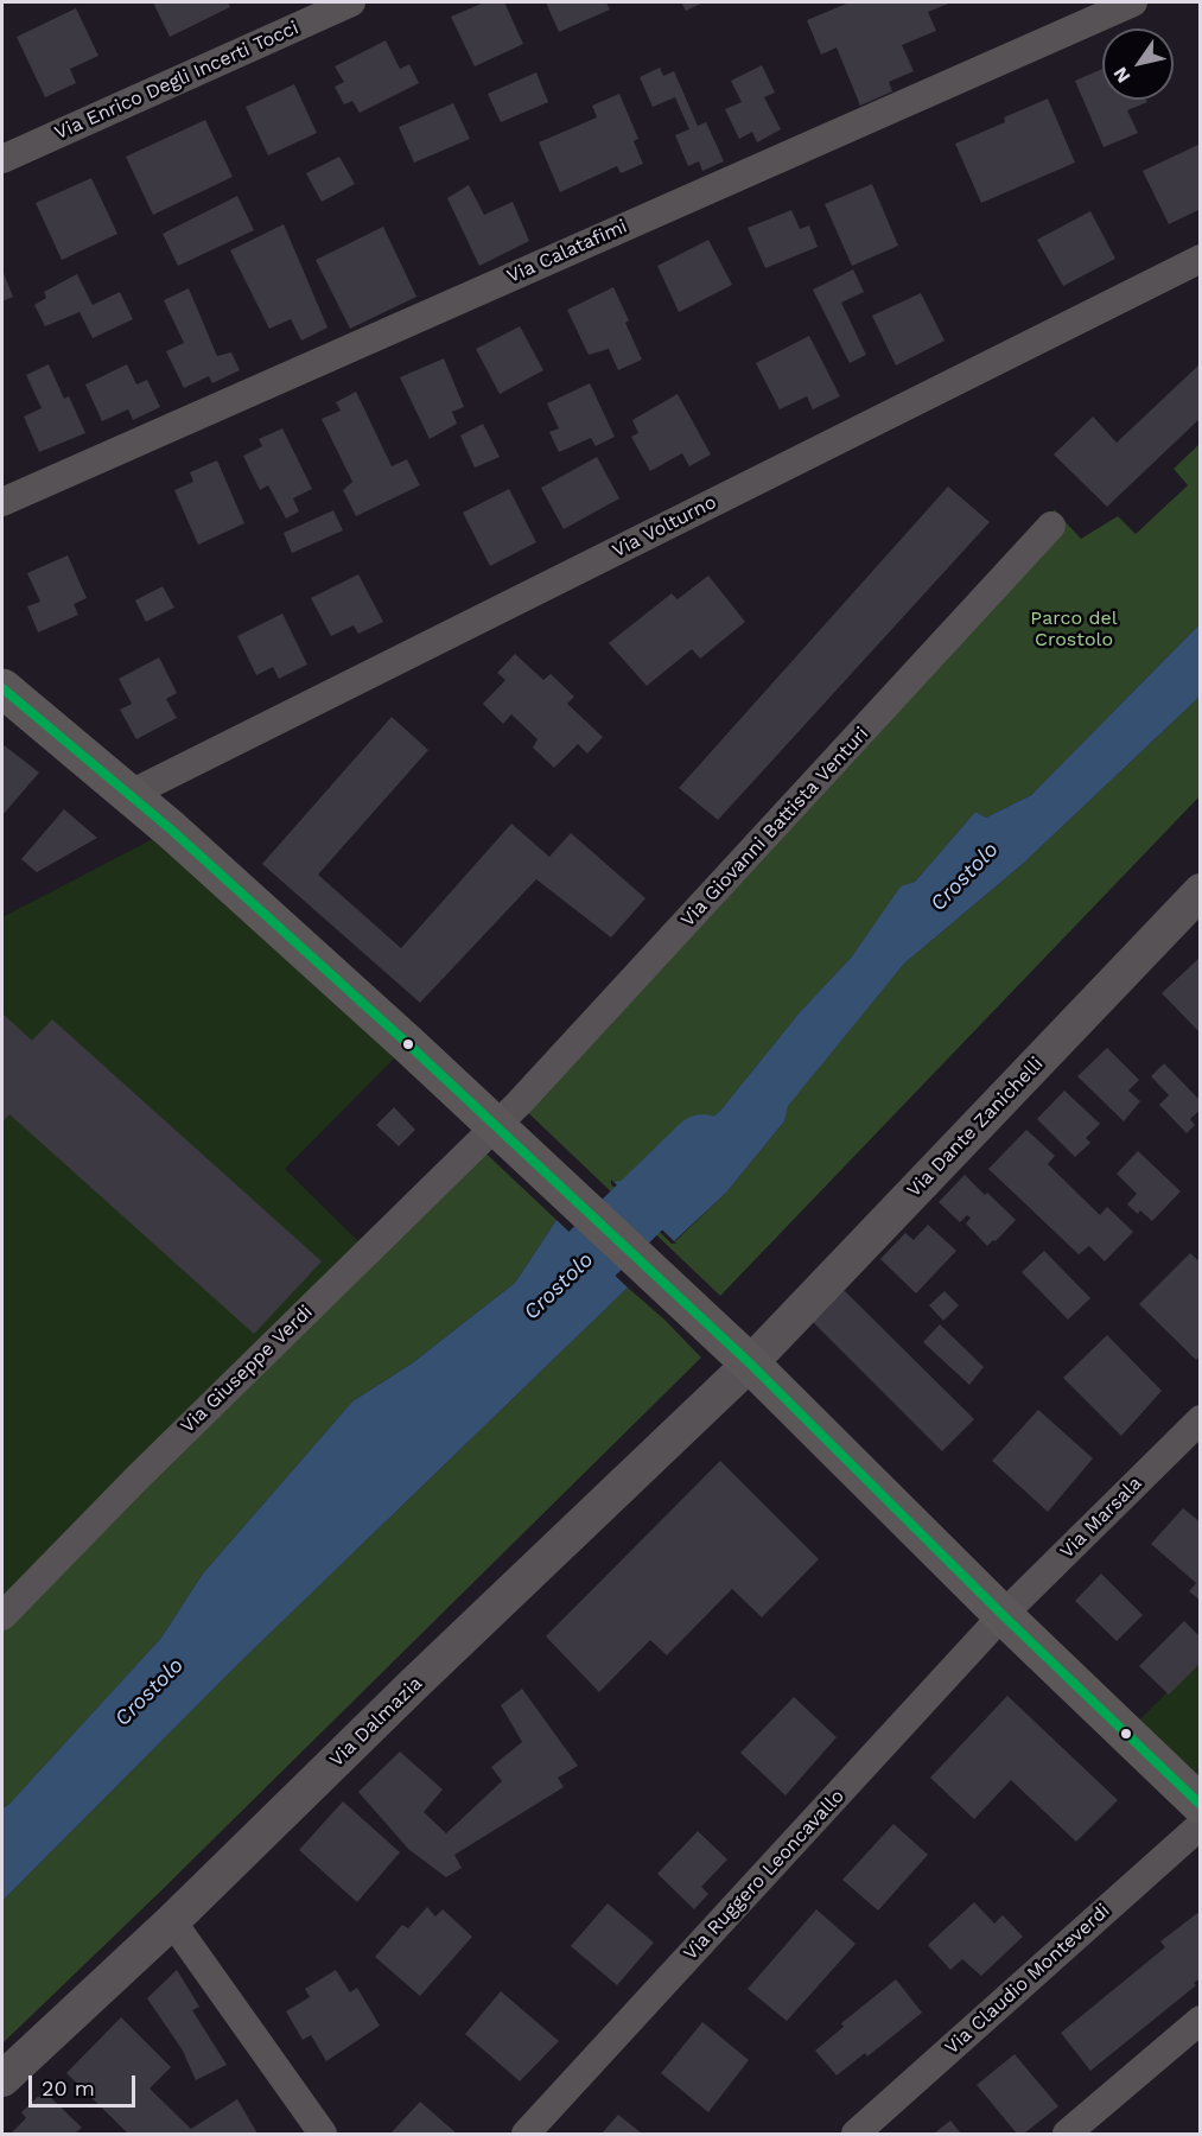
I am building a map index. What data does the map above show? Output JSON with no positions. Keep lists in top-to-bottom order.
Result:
{
  "streets": {
    "street": [
      "Via Enrico Degli Incerti Tocci",
      "Via Calatafimi",
      "Via Volturno",
      "Via Giovanni Battista Venturi",
      "Via Dante Zanichelli",
      "Via Giuseppe Verdi",
      "Via Marsala",
      "Via Dalmazia",
      "Via Ruggero Leoncavallo",
      "Via Claudio Monteverdi"
    ]
  },
  "crossings": [
    ["Via Giovanni Battista Venturi", "Via Giuseppe Verdi"],
    ["Via Dante Zanichelli", "Via Dalmazia"],
    ["Via Marsala", "Via Ruggero Leoncavallo"]
  ],
  "water": ["Crostolo"],
  "parks": ["Parco del Crostolo"],
  "scale_bar": "20 m",
  "north": "bottom left"
}
